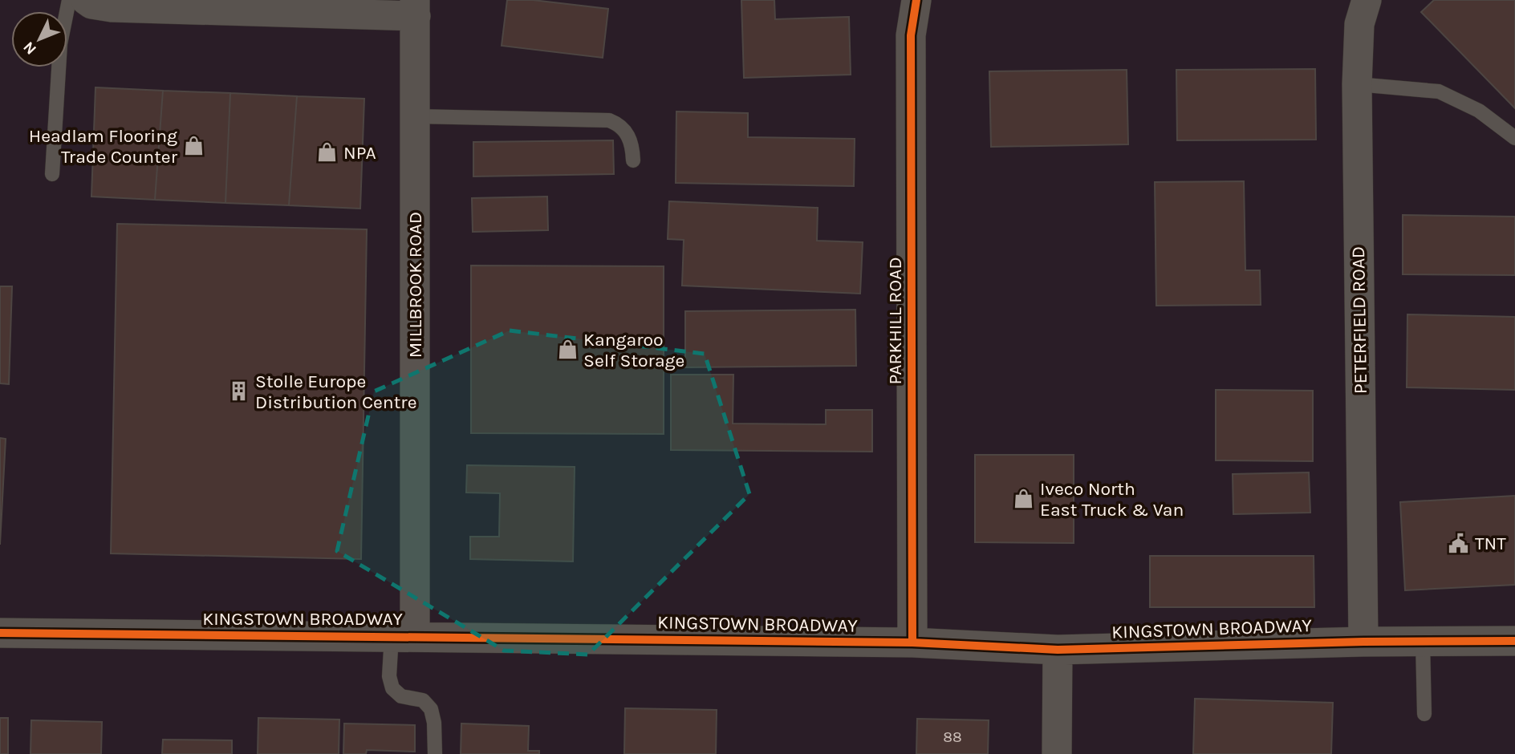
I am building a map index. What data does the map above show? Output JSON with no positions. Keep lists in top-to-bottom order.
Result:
{
  "streets": {
    "street": [
      "MILLBROOK ROAD",
      "PETERFIELD ROAD",
      "PARKHILL ROAD",
      "KINGSTOWN BROADWAY"
    ]
  },
  "crossings": [
    ["MILLBROOK ROAD", "KINGSTOWN BROADWAY"],
    ["PETERFIELD ROAD", "KINGSTOWN BROADWAY"],
    ["PARKHILL ROAD", "KINGSTOWN BROADWAY"]
  ],
  "places": {
    "shop": [
      "Headlam Flooring Trade Counter",
      "NPA",
      "Kangaroo Self Storage",
      "Iveco North East Truck & Van"
    ],
    "building": ["Stolle Europe Distribution Centre"],
    "public building": ["TNT"]
  },
  "house_numbers": ["88"],
  "north": "bottom left"
}
